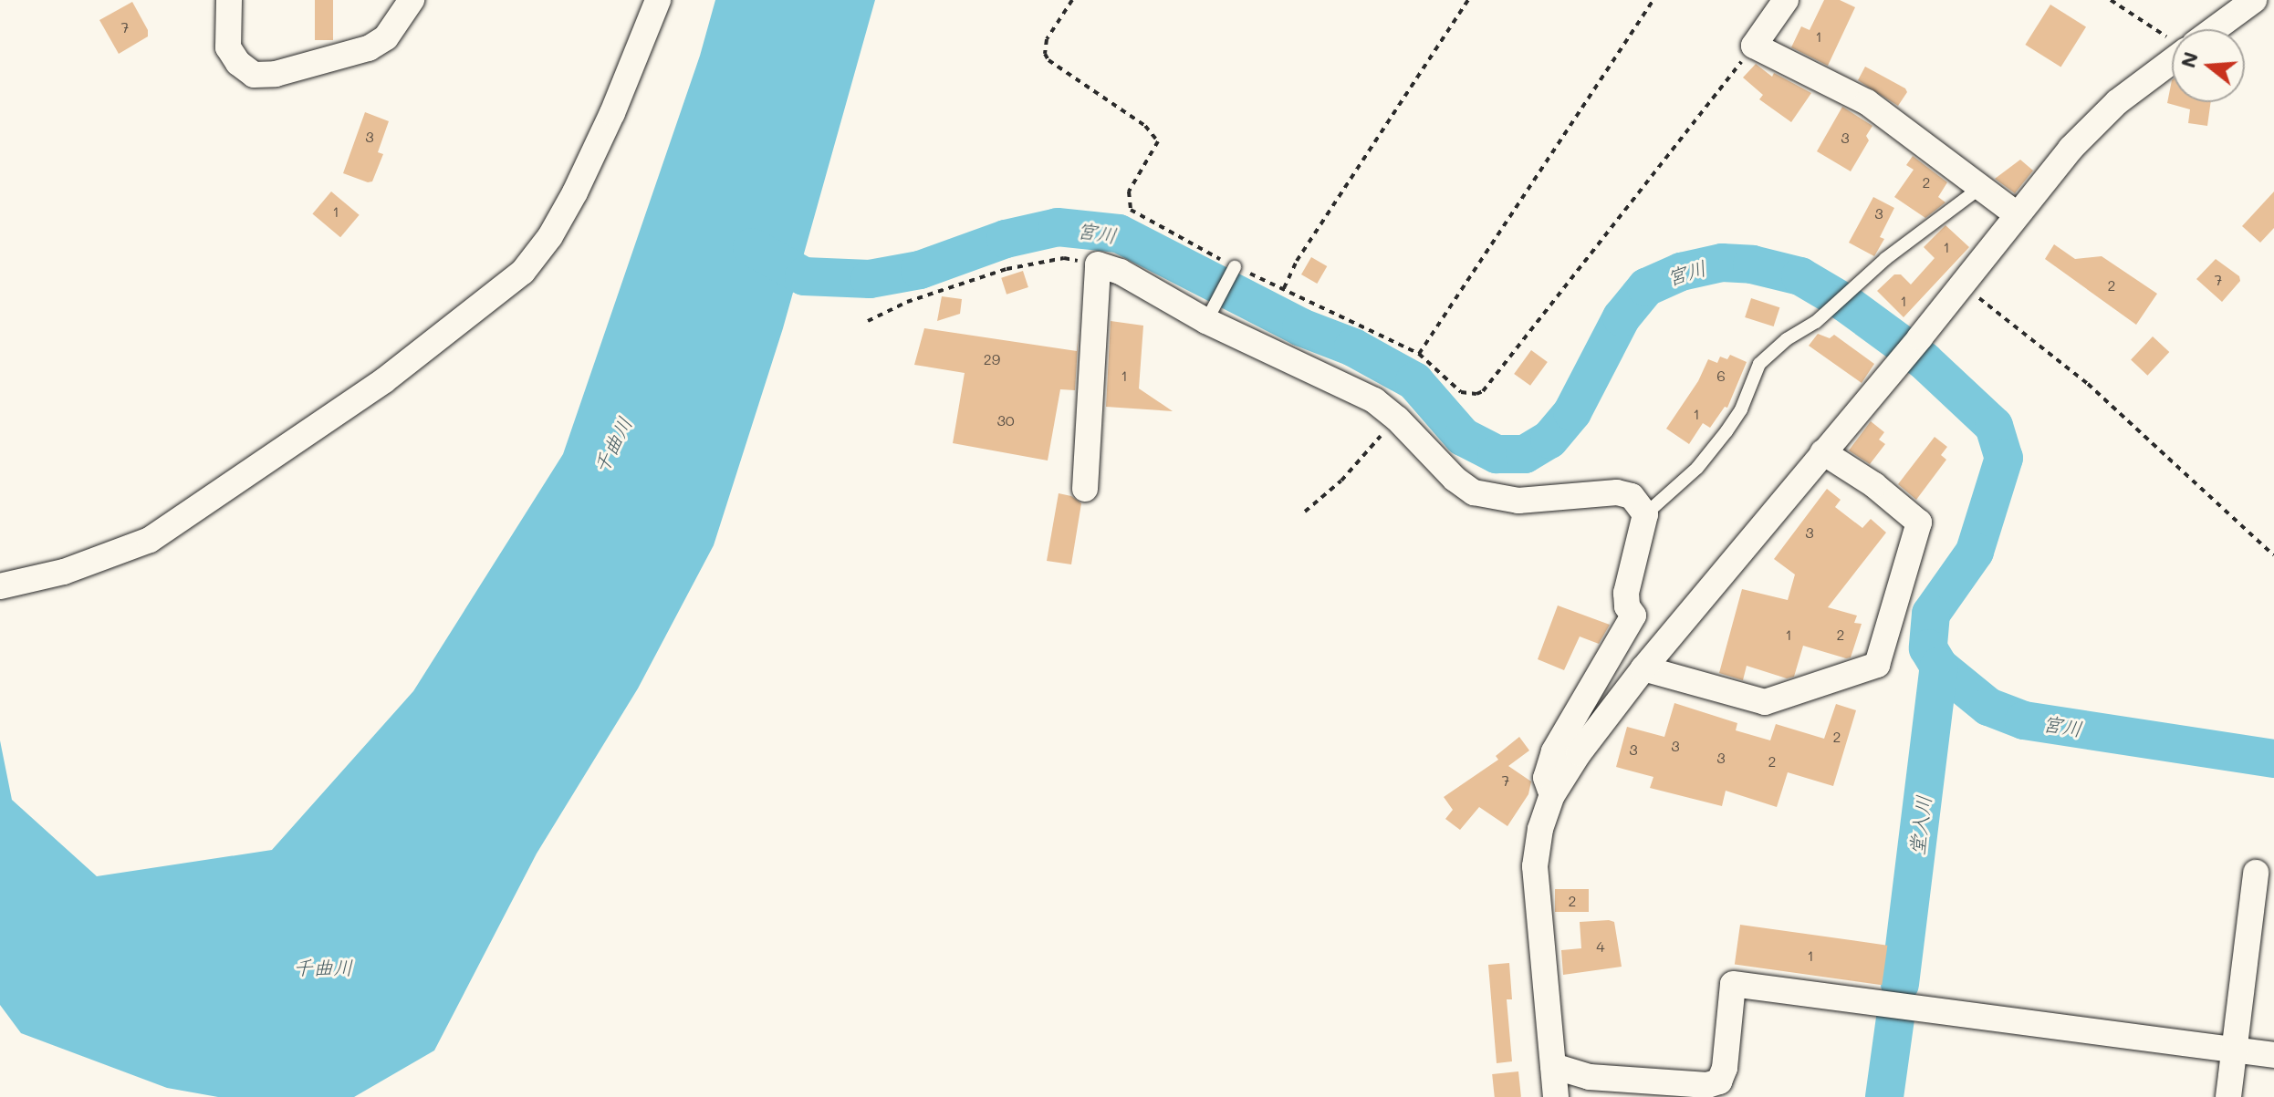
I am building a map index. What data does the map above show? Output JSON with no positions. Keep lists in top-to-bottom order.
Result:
{
  "water": ["宮川", "千曲川", "堂入川"],
  "house_numbers": [
    "7",
    "1",
    "3",
    "3",
    "2",
    "1",
    "3",
    "1",
    "7",
    "2",
    "1",
    "29",
    "1",
    "6",
    "1",
    "30",
    "3",
    "1",
    "2",
    "2",
    "3",
    "3",
    "3",
    "2",
    "7",
    "2",
    "4",
    "1"
  ],
  "north": "left"
}
